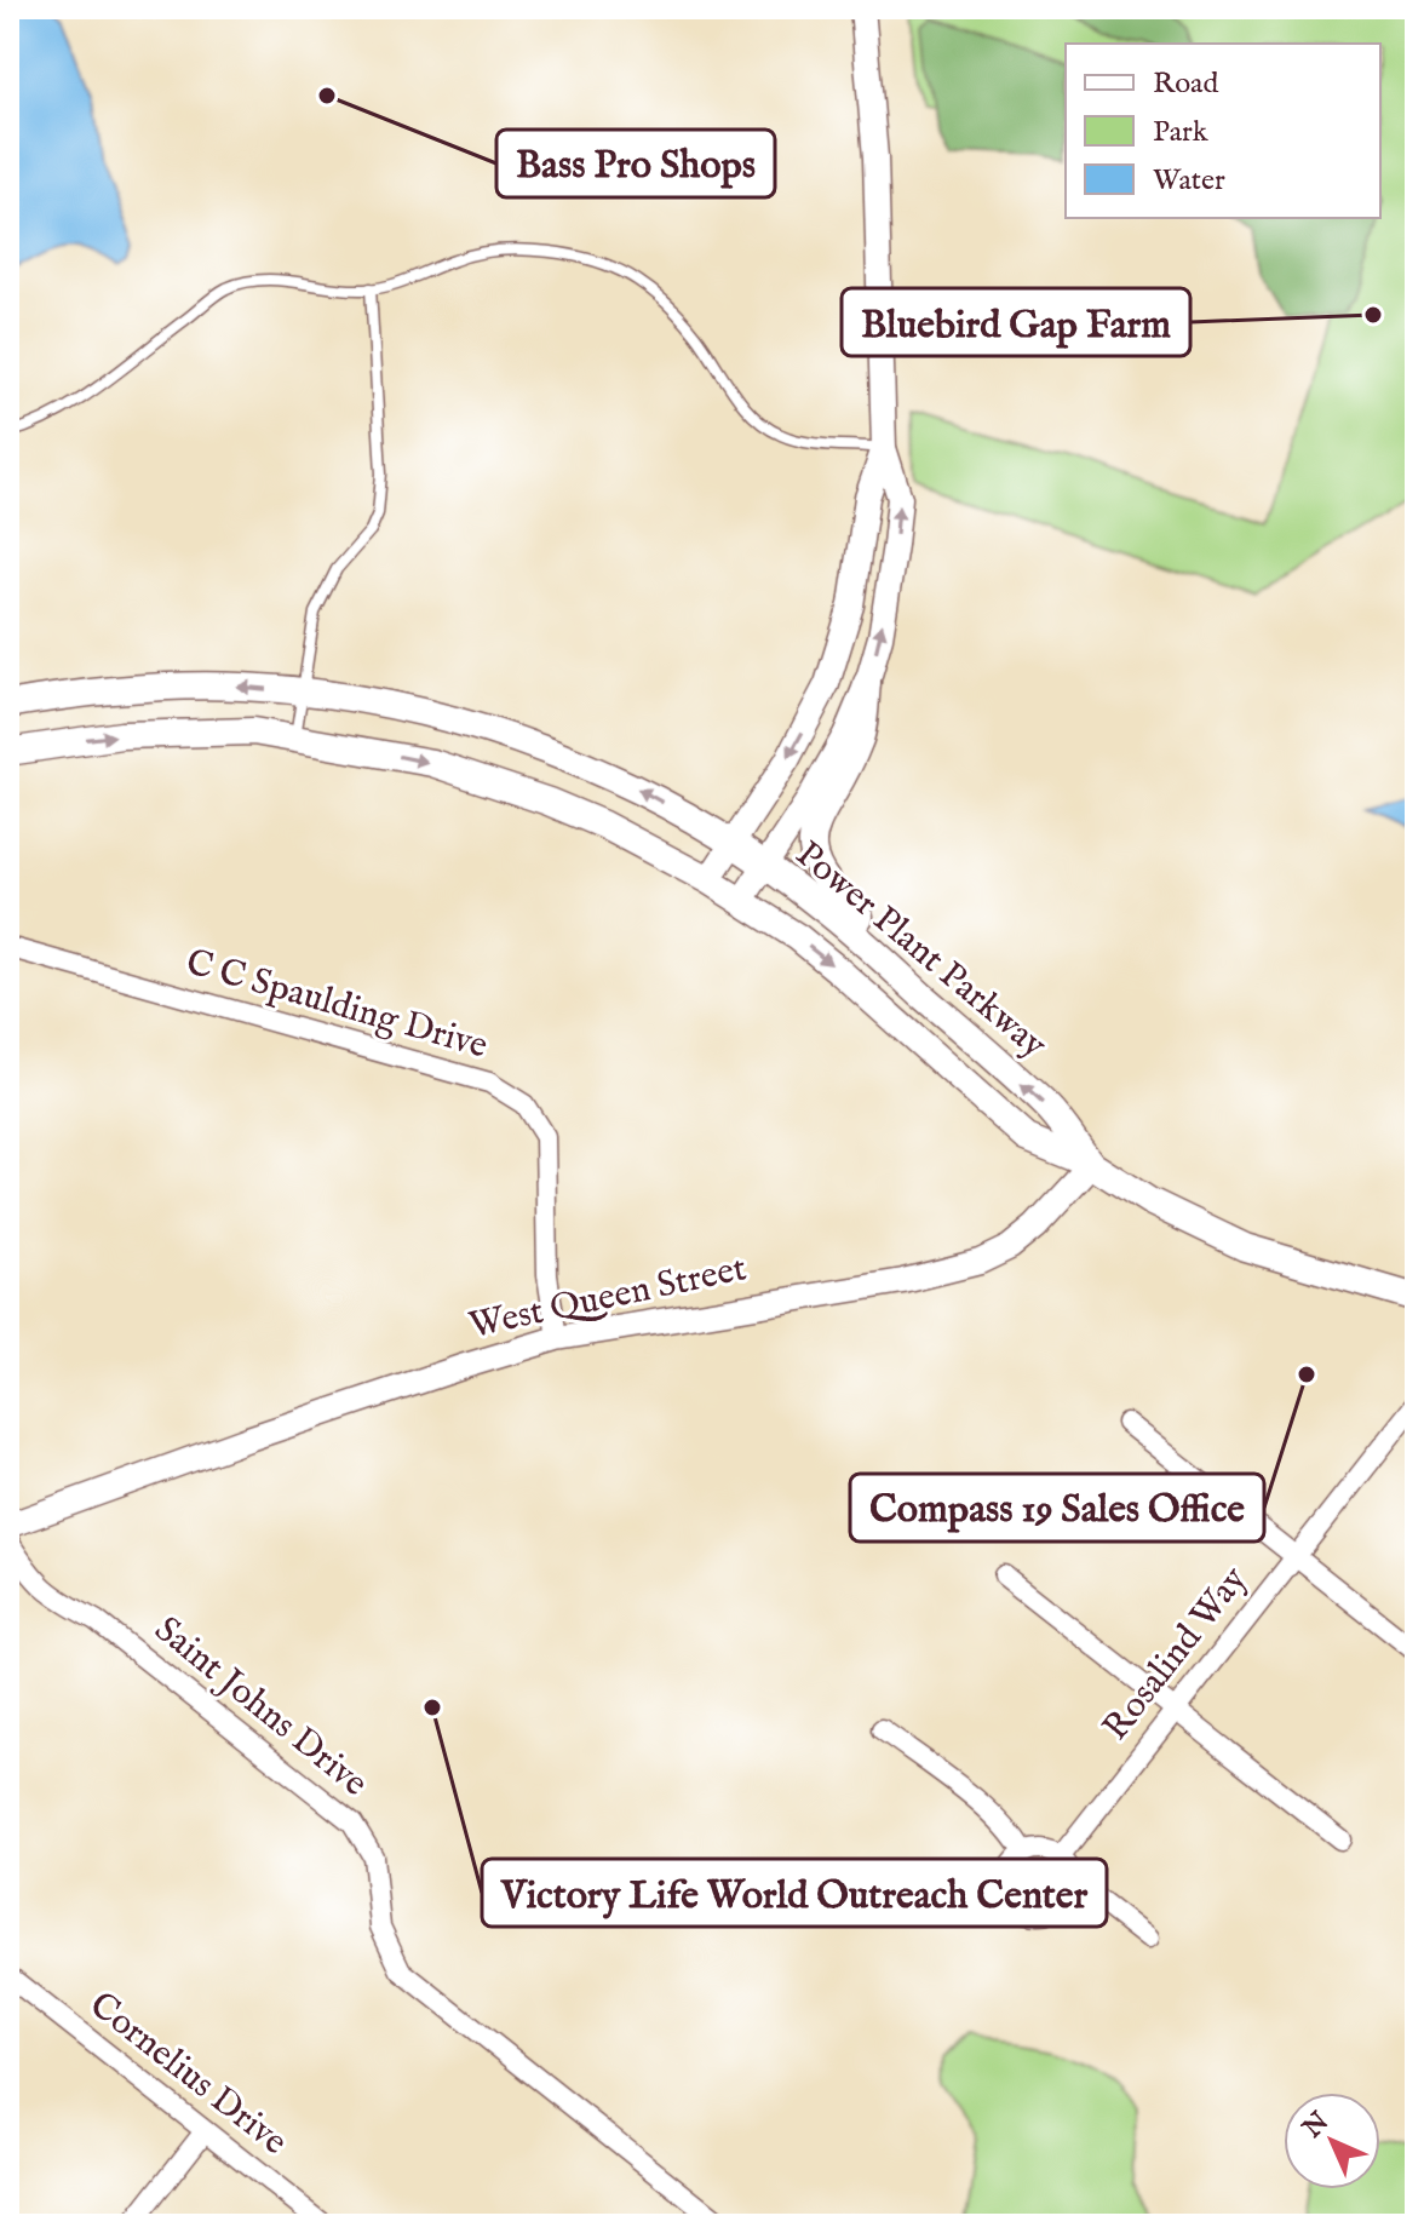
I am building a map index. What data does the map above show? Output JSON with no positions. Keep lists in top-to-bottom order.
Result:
{
  "streets": {
    "main road": ["Power Plant Parkway"],
    "street": [
      "C C Spaulding Drive",
      "West Queen Street",
      "Rosalind Way",
      "Saint Johns Drive",
      "Cornelius Drive"
    ]
  },
  "crossings": [
    ["Power Plant Parkway", "West Queen Street"],
    ["C C Spaulding Drive", "West Queen Street"]
  ],
  "places": [
    "Bass Pro Shops",
    "Bluebird Gap Farm",
    "Compass 19 Sales Office",
    "Victory Life World Outreach Center"
  ],
  "legend": ["Road", "Park", "Water"],
  "north": "top left"
}
